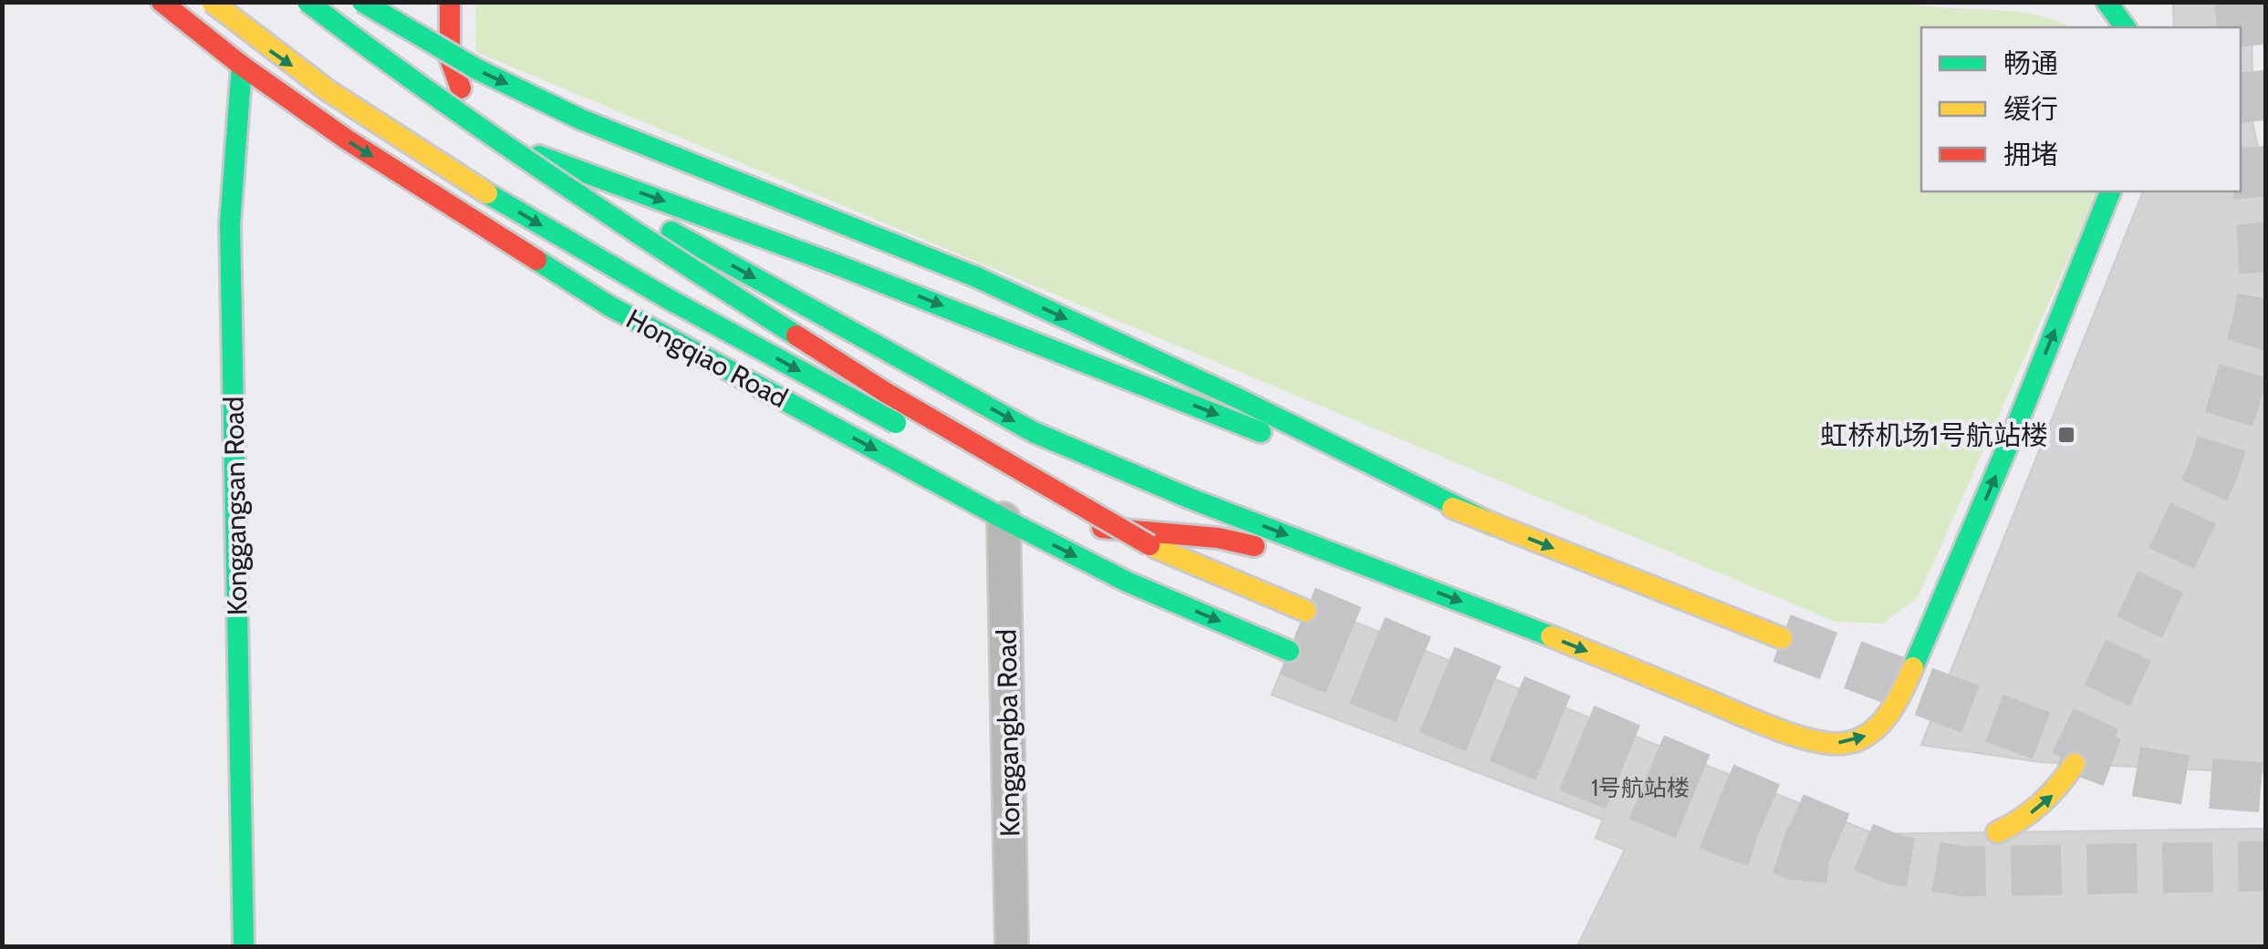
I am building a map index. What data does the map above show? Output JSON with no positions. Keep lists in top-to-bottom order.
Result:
{
  "streets": {
    "main road": ["Hongqiao Road", "Konggangsan Road"],
    "street": ["Konggangba Road"]
  },
  "crossings": [
    ["Hongqiao Road", "Konggangsan Road"],
    ["Hongqiao Road", "Konggangba Road"]
  ],
  "places": {
    "transit": ["虹桥机场1号航站楼"]
  },
  "house_numbers": ["1号航站楼"],
  "legend": ["畅通", "缓行", "拥堵"]
}
